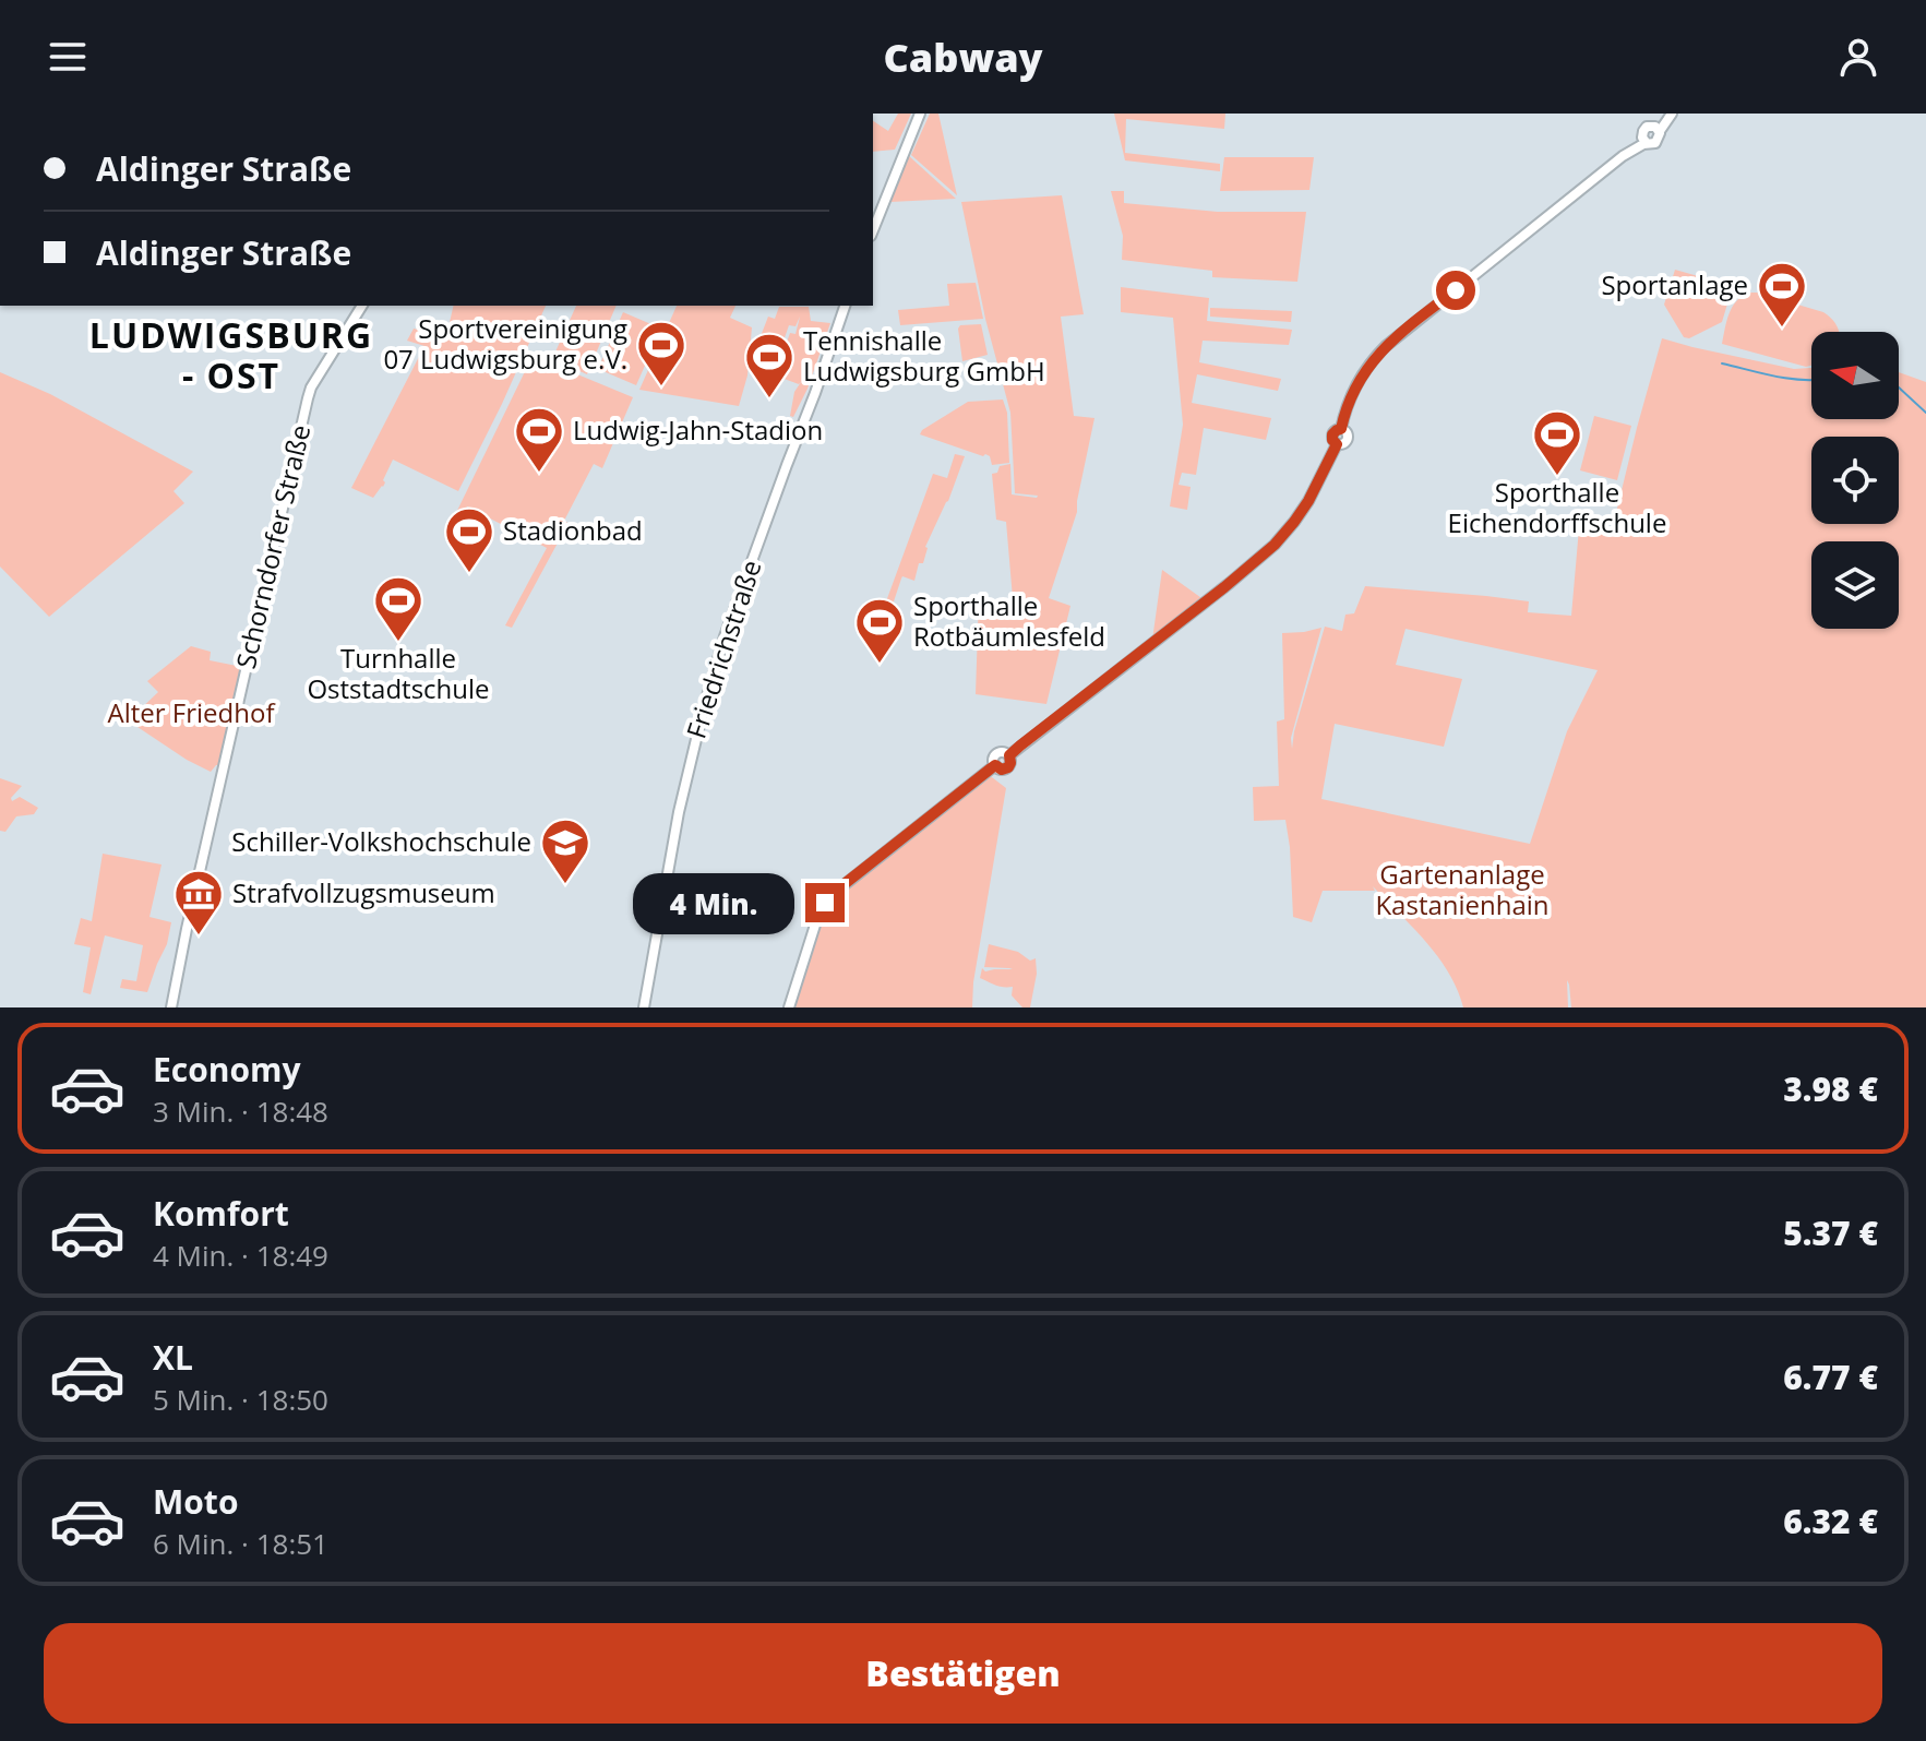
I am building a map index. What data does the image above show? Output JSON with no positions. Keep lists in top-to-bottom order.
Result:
{
  "streets": {
    "main road": ["Schorndorfer Straße", "Friedrichstraße"]
  },
  "districts": ["LUDWIGSBURG - OST"],
  "parks": ["Alter Friedhof", "Gartenanlage Kastanienhain"],
  "places": {
    "sports": [
      "Sportanlage",
      "Sportvereinigung 07 Ludwigsburg e.V.",
      "Tennishalle Ludwigsburg GmbH",
      "Ludwig-Jahn-Stadion",
      "Sporthalle Eichendorffschule",
      "Stadionbad",
      "Turnhalle Oststadtschule",
      "Sporthalle Rotbäumlesfeld"
    ],
    "school or university": ["Schiller-Volkshochschule"],
    "museum": ["Strafvollzugsmuseum"]
  },
  "north": "left",
  "page": {
    "header": "Cabway",
    "banner": ["Aldinger Straße", "Aldinger Straße"],
    "bubble": "4 Min.",
    "list": [
      {
        "name": "Economy",
        "note": "3 Min. · 18:48",
        "value": "3.98 €"
      },
      {
        "name": "Komfort",
        "note": "4 Min. · 18:49",
        "value": "5.37 €"
      },
      {
        "name": "XL",
        "note": "5 Min. · 18:50",
        "value": "6.77 €"
      },
      {
        "name": "Moto",
        "note": "6 Min. · 18:51",
        "value": "6.32 €"
      }
    ],
    "buttons": "Bestätigen"
  }
}
